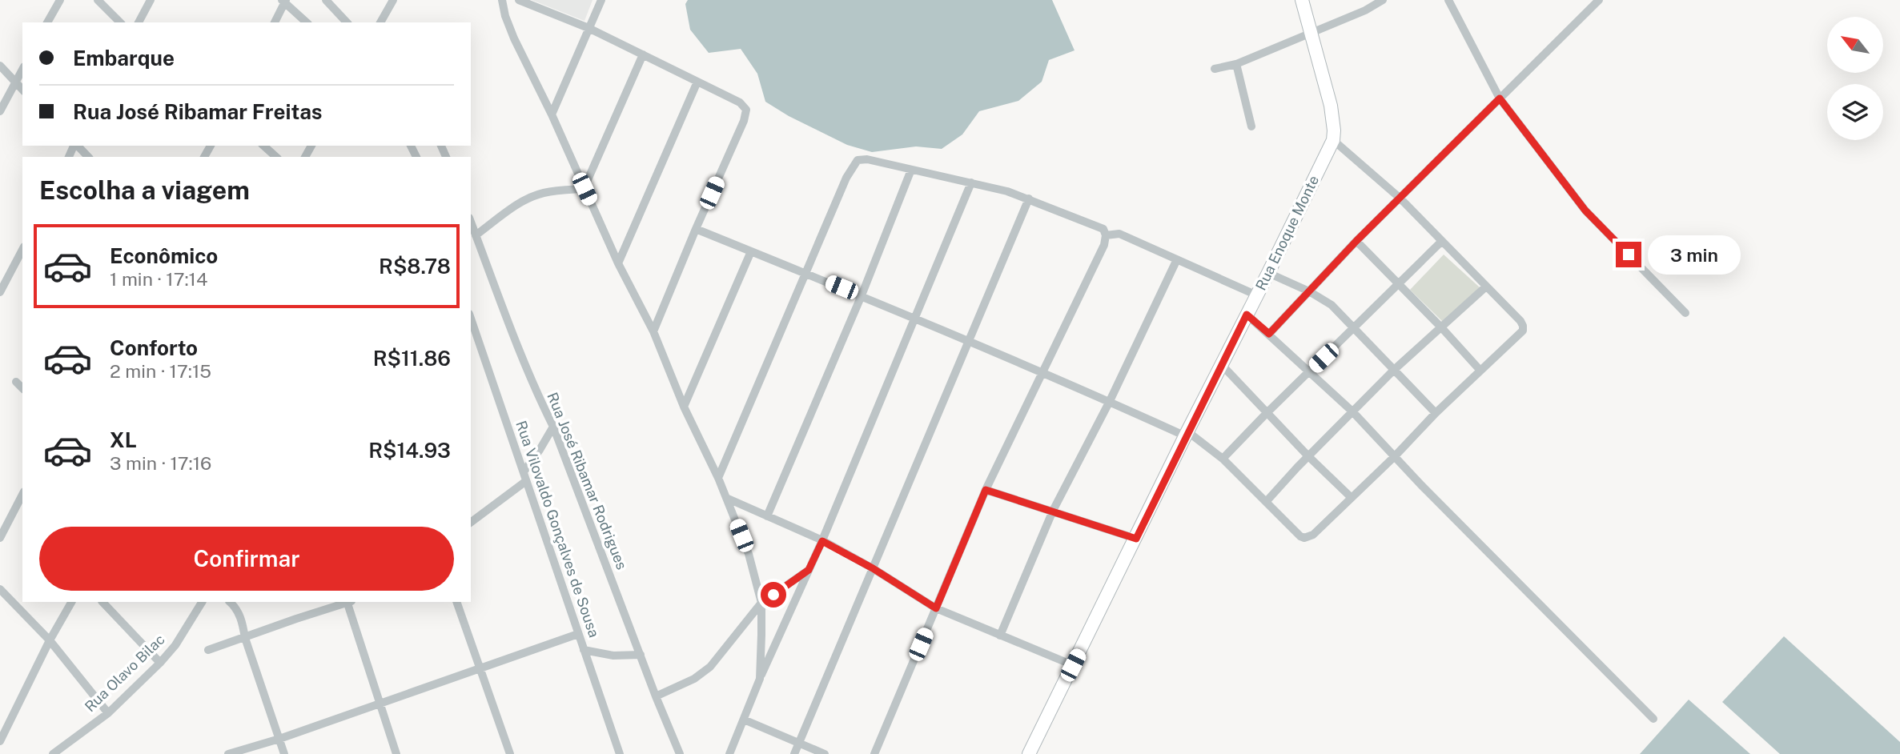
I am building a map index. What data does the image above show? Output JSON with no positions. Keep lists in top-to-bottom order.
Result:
{
  "streets": {
    "main road": ["Rua Enoque Monte"],
    "street": ["Rua José Ribamar Rodrigues", "Rua Vilovaldo Gonçalves de Sousa", "Rua Olavo Bilac"]
  },
  "north": "top left",
  "page": {
    "banner": ["Embarque", "Rua José Ribamar Freitas"],
    "heading": "Escolha a viagem",
    "list": [
      {
        "name": "Econômico",
        "note": "1 min · 17:14",
        "value": "R$8.78"
      },
      {
        "name": "Conforto",
        "note": "2 min · 17:15",
        "value": "R$11.86"
      },
      {
        "name": "XL",
        "note": "3 min · 17:16",
        "value": "R$14.93"
      }
    ],
    "bubble": "3 min",
    "buttons": "Confirmar"
  }
}
